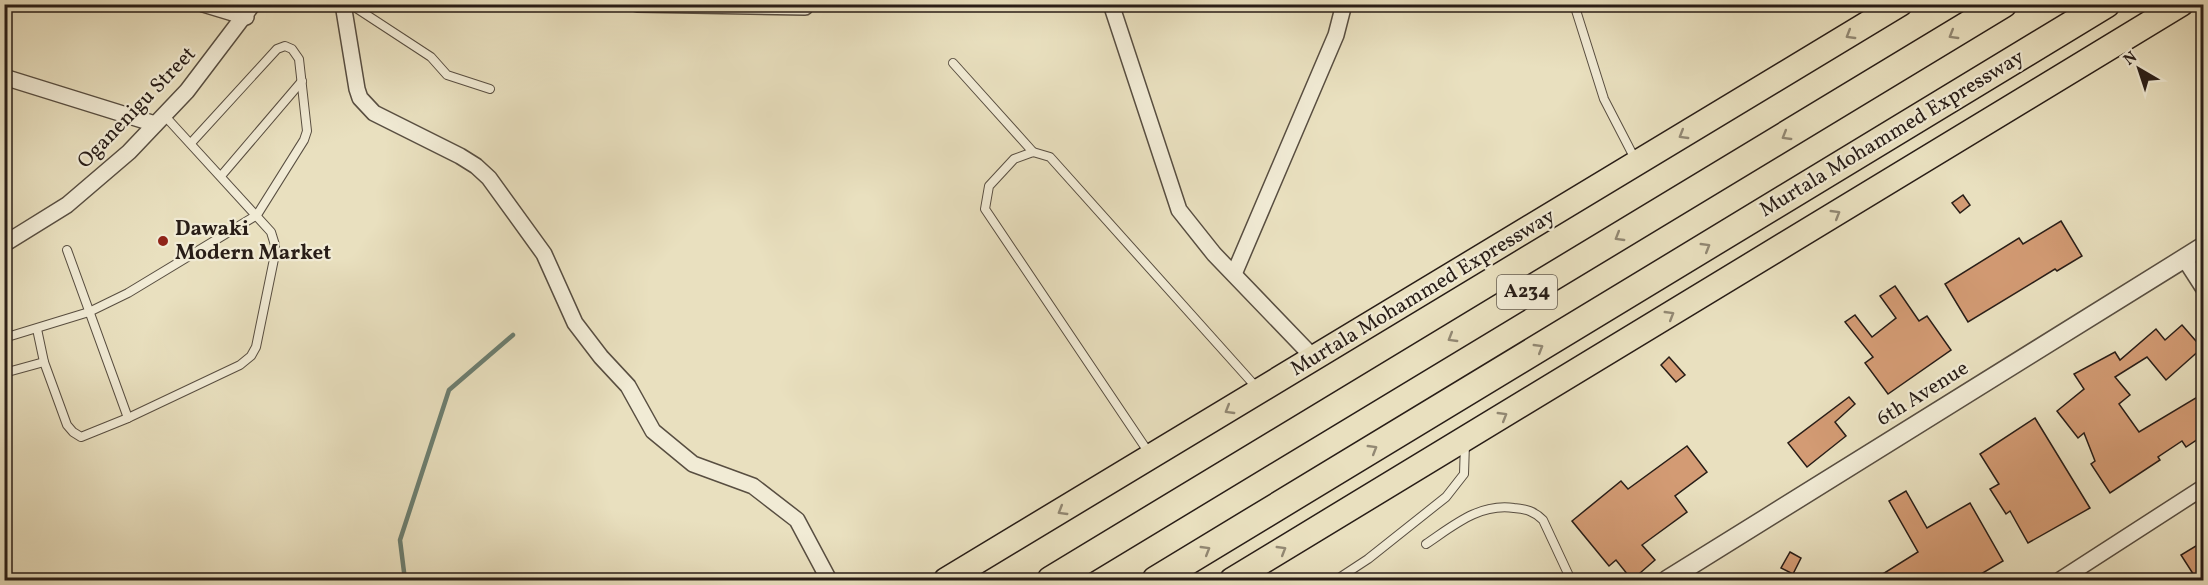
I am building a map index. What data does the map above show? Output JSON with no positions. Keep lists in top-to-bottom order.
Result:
{
  "streets": {
    "highway": ["Murtala Mohammed Expressway", "A234"],
    "street": ["Oganenigu Street", "6th Avenue"]
  },
  "places": ["Dawaki Modern Market"],
  "north": "top left"
}
